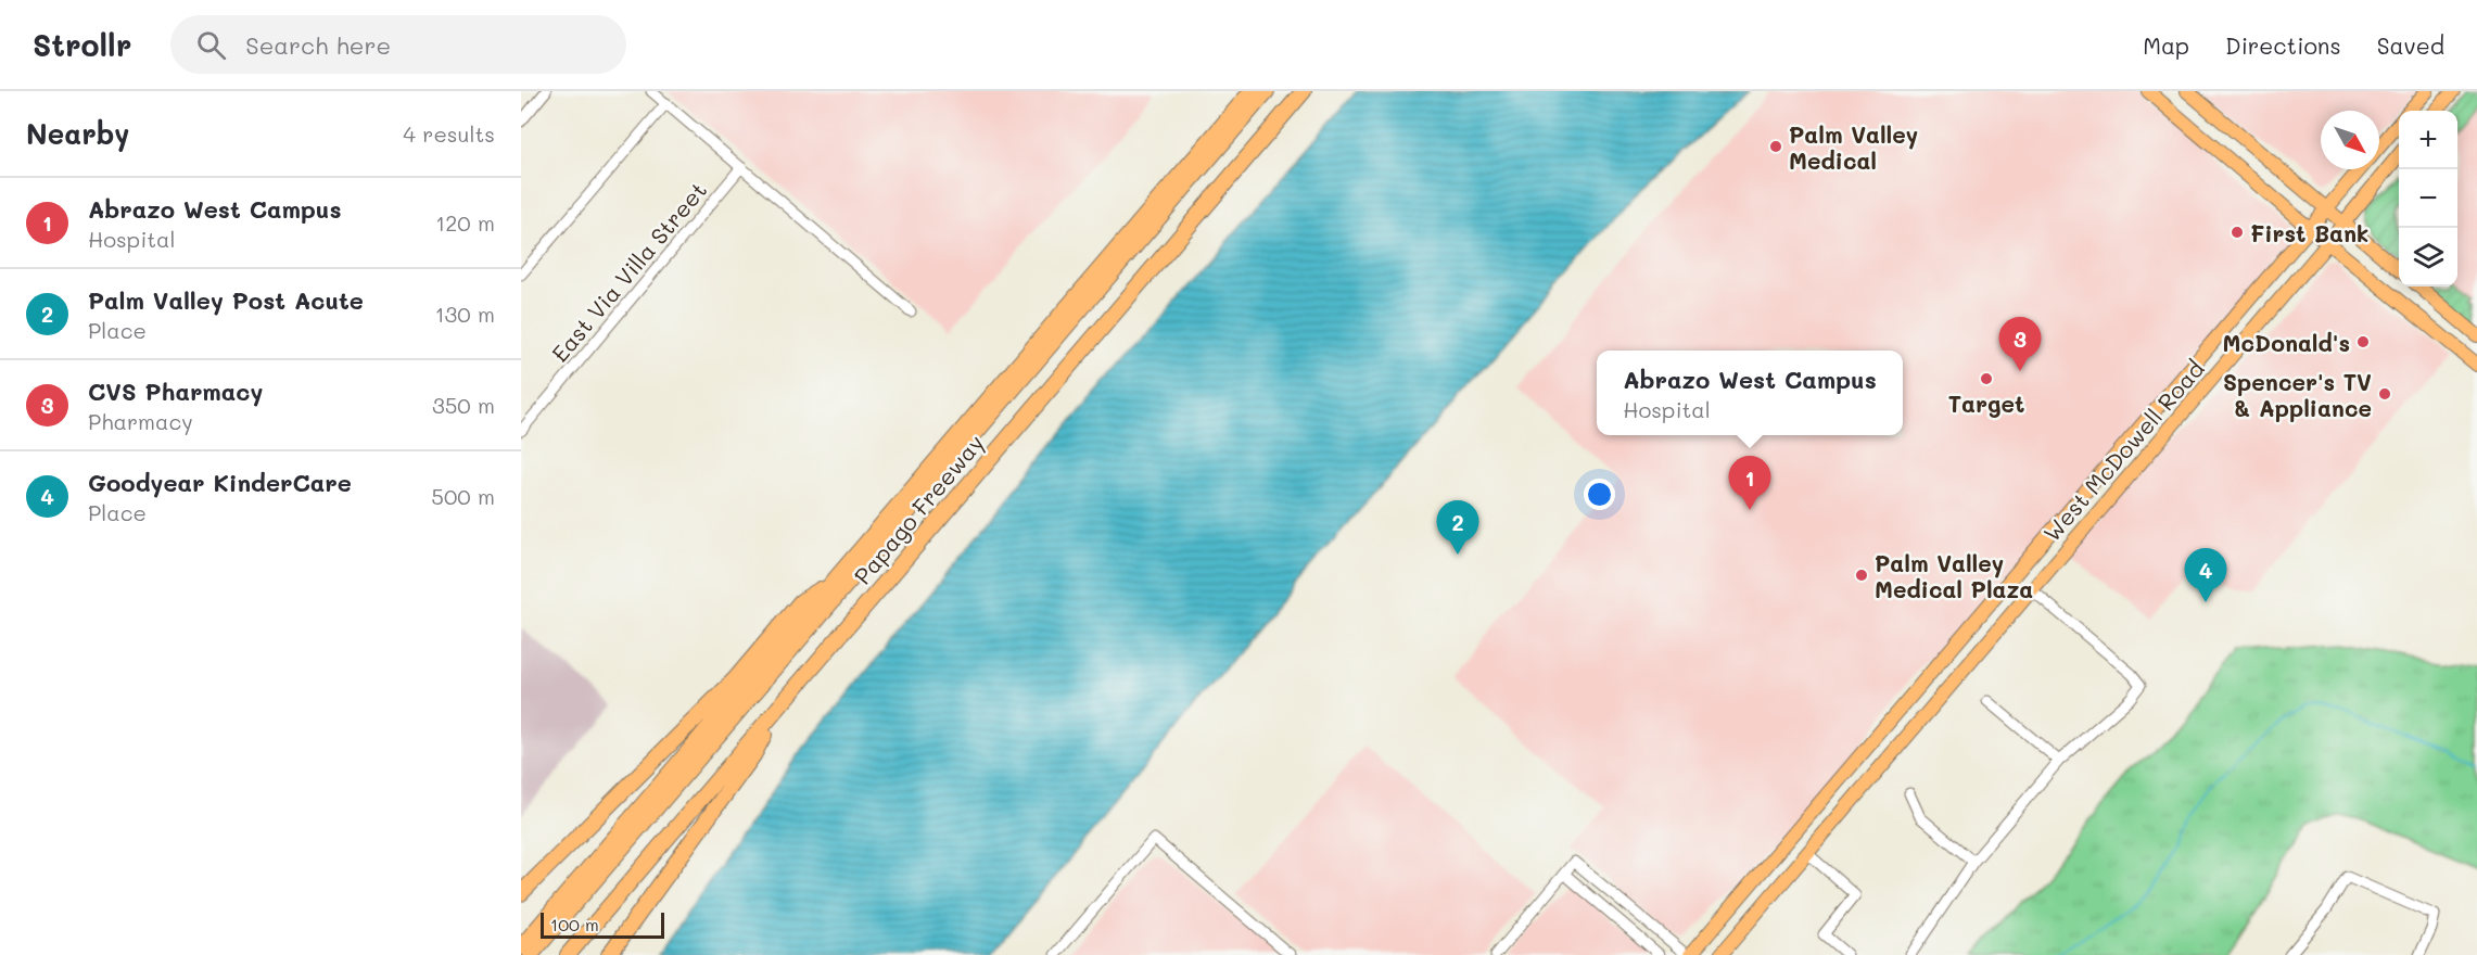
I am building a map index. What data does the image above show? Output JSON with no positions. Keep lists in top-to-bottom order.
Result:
{
  "streets": {
    "highway": ["Papago Freeway"],
    "main road": ["West McDowell Road"],
    "street": ["East Via Villa Street"]
  },
  "places": [
    "Palm Valley Medical",
    "First Bank",
    "McDonald's",
    "Target",
    "Spencer's TV & Appliance",
    "Palm Valley Medical Plaza"
  ],
  "scale_bar": "100 m",
  "north": "bottom right",
  "page": {
    "header": "Strollr",
    "search": "Search here",
    "nav": ["Map", "Directions", "Saved"],
    "heading": ["Nearby", "4 results"],
    "map_buttons": ["+", "−"],
    "list": [
      {
        "mark": "1",
        "name": "Abrazo West Campus",
        "note": "Hospital",
        "value": "120 m"
      },
      {
        "mark": "2",
        "name": "Palm Valley Post Acute",
        "note": "Place",
        "value": "130 m"
      },
      {
        "mark": "3",
        "name": "CVS Pharmacy",
        "note": "Pharmacy",
        "value": "350 m"
      },
      {
        "mark": "4",
        "name": "Goodyear KinderCare",
        "note": "Place",
        "value": "500 m"
      }
    ],
    "pins": [
      "3",
      "1",
      "2",
      "4"
    ],
    "popup": ["Abrazo West Campus", "Hospital"],
    "scale": "100 m"
  }
}
